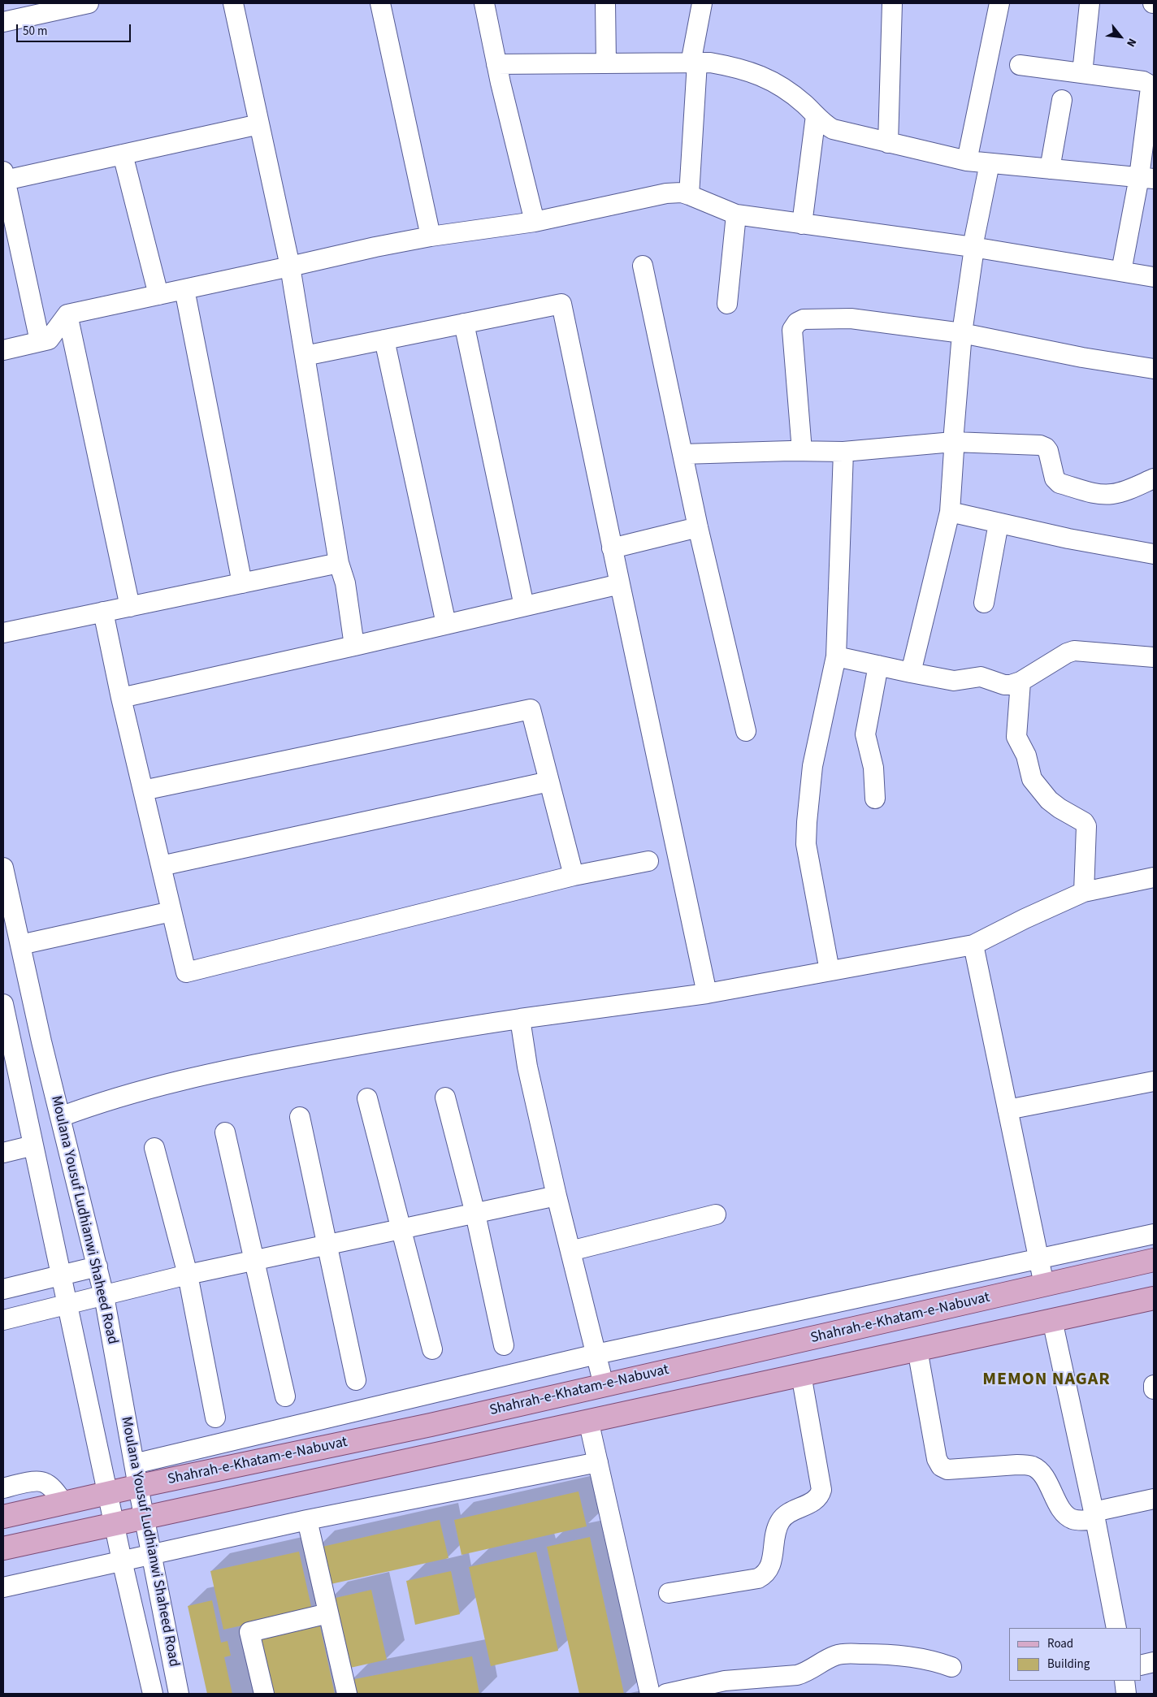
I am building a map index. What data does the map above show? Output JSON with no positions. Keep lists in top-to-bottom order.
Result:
{
  "streets": {
    "main road": ["Shahrah-e-Khatam-e-Nabuvat"],
    "street": ["Moulana Yousuf Ludhianwi Shaheed Road"]
  },
  "crossings": [
    ["Moulana Yousuf Ludhianwi Shaheed Road", "Shahrah-e-Khatam-e-Nabuvat"]
  ],
  "districts": ["MEMON NAGAR"],
  "legend": ["Road", "Building"],
  "scale_bar": "50 m",
  "north": "bottom right"
}
